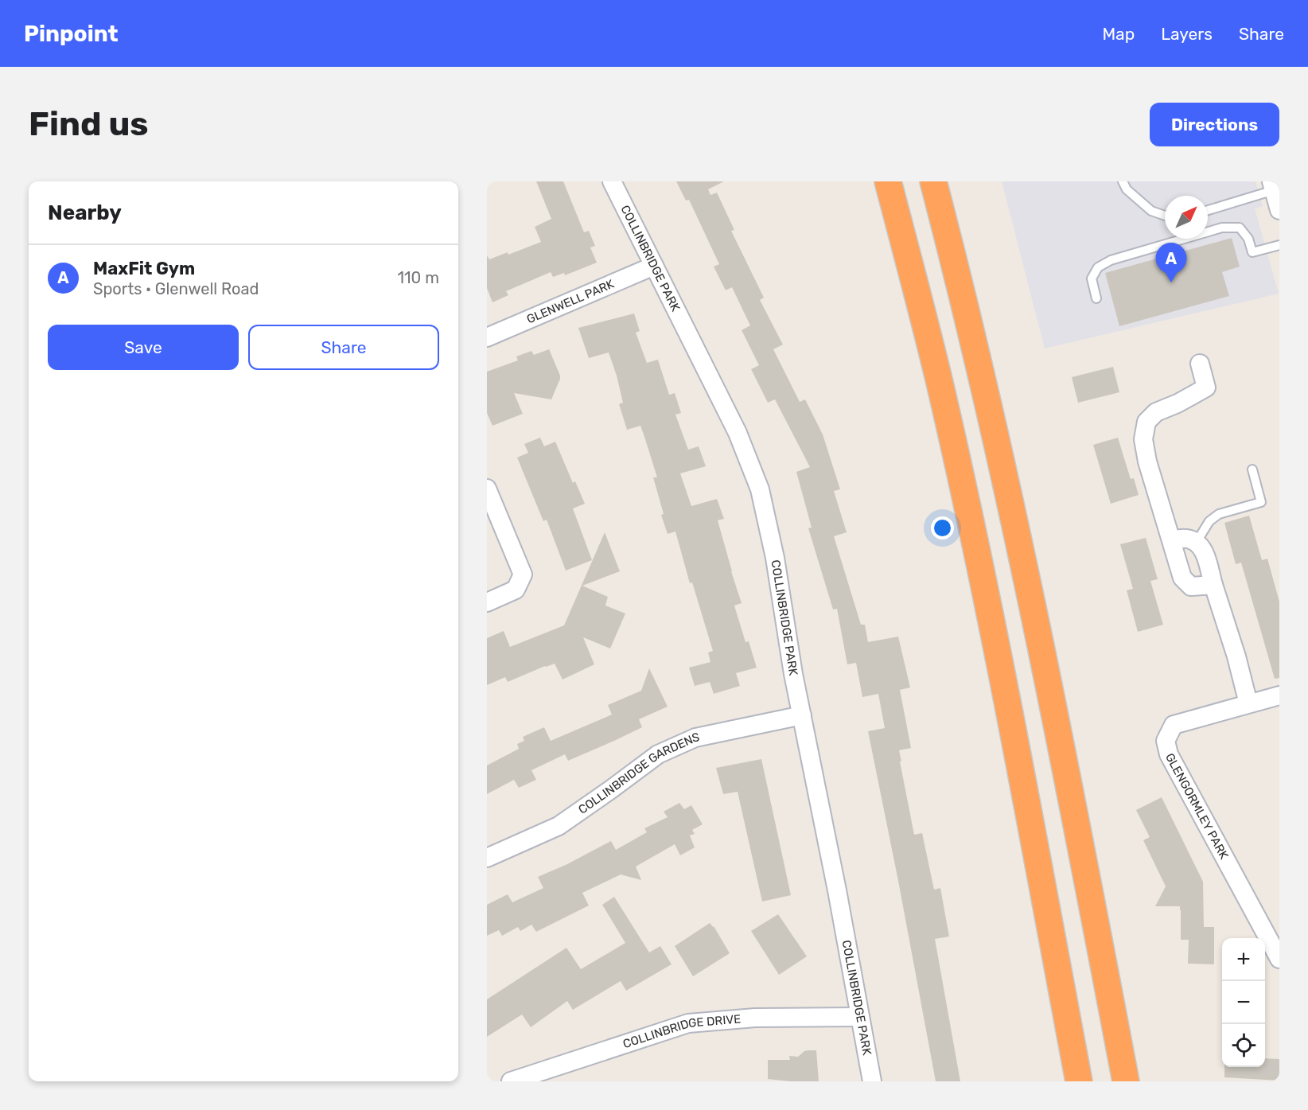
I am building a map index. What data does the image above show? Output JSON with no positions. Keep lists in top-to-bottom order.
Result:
{
  "streets": {
    "street": [
      "COLLINBRIDGE PARK",
      "GLENWELL PARK",
      "COLLINBRIDGE GARDENS",
      "GLENGORMLEY PARK",
      "COLLINBRIDGE DRIVE"
    ]
  },
  "crossings": [
    ["COLLINBRIDGE PARK", "GLENWELL PARK"],
    ["COLLINBRIDGE PARK", "COLLINBRIDGE GARDENS"],
    ["COLLINBRIDGE PARK", "COLLINBRIDGE DRIVE"]
  ],
  "north": "top right",
  "page": {
    "header": "Pinpoint",
    "nav": ["Map", "Layers", "Share"],
    "buttons": [
      "Directions",
      ["Save", "Share"]
    ],
    "title": "Find us",
    "heading": "Nearby",
    "pins": "A",
    "list": [
      {
        "mark": "A",
        "name": "MaxFit Gym",
        "note": "Sports · Glenwell Road",
        "value": "110 m"
      }
    ],
    "map_buttons": ["+", "−"]
  }
}
